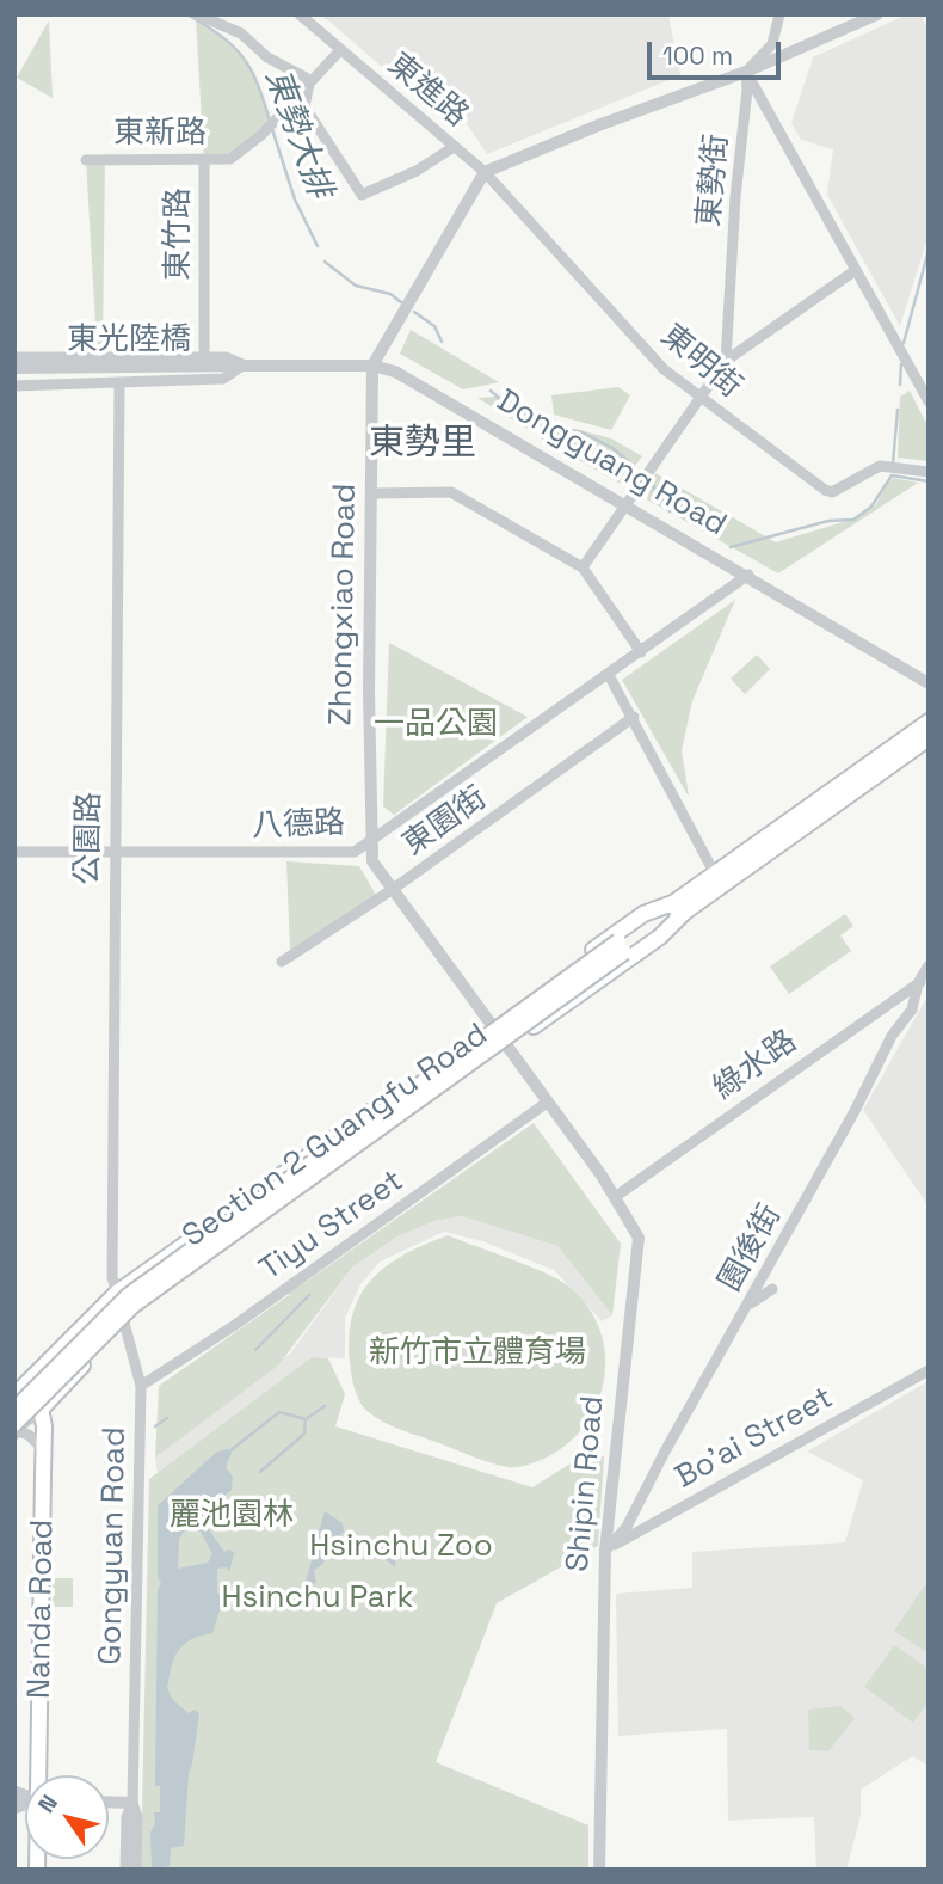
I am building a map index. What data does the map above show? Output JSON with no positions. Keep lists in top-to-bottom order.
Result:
{
  "streets": {
    "main road": ["Section 2 Guangfu Road", "Nanda Road"],
    "street": [
      "東進路",
      "東新路",
      "東勢街",
      "東竹路",
      "東光陸橋",
      "東明街",
      "Dongguang Road",
      "Zhongxiao Road",
      "東園街",
      "八德路",
      "公園路",
      "綠水路",
      "Tiyu Street",
      "園後街",
      "Bo'ai Street",
      "Shipin Road",
      "Gongyuan Road"
    ]
  },
  "crossings": [
    ["東進路", "東新路"],
    ["東進路", "東明街"],
    ["東新路", "東竹路"],
    ["東竹路", "Dongguang Road"],
    ["東光陸橋", "Dongguang Road"],
    ["Dongguang Road", "Zhongxiao Road"],
    ["Dongguang Road", "八德路"],
    ["Dongguang Road", "公園路"],
    ["Zhongxiao Road", "東園街"],
    ["Zhongxiao Road", "八德路"],
    ["Zhongxiao Road", "Section 2 Guangfu Road"],
    ["Zhongxiao Road", "Shipin Road"],
    ["八德路", "公園路"],
    ["公園路", "Section 2 Guangfu Road"],
    ["公園路", "Gongyuan Road"],
    ["綠水路", "園後街"],
    ["綠水路", "Shipin Road"],
    ["Section 2 Guangfu Road", "Gongyuan Road"],
    ["Section 2 Guangfu Road", "Nanda Road"],
    ["Tiyu Street", "Shipin Road"],
    ["Tiyu Street", "Gongyuan Road"],
    ["園後街", "Bo'ai Street"],
    ["園後街", "Shipin Road"],
    ["Bo'ai Street", "Shipin Road"]
  ],
  "districts": ["東勢里"],
  "water": ["東勢大排"],
  "parks": [
    "一品公園",
    "新竹市立體育場",
    "麗池園林",
    "Hsinchu Zoo",
    "Hsinchu Park"
  ],
  "scale_bar": "100 m",
  "north": "top left"
}
